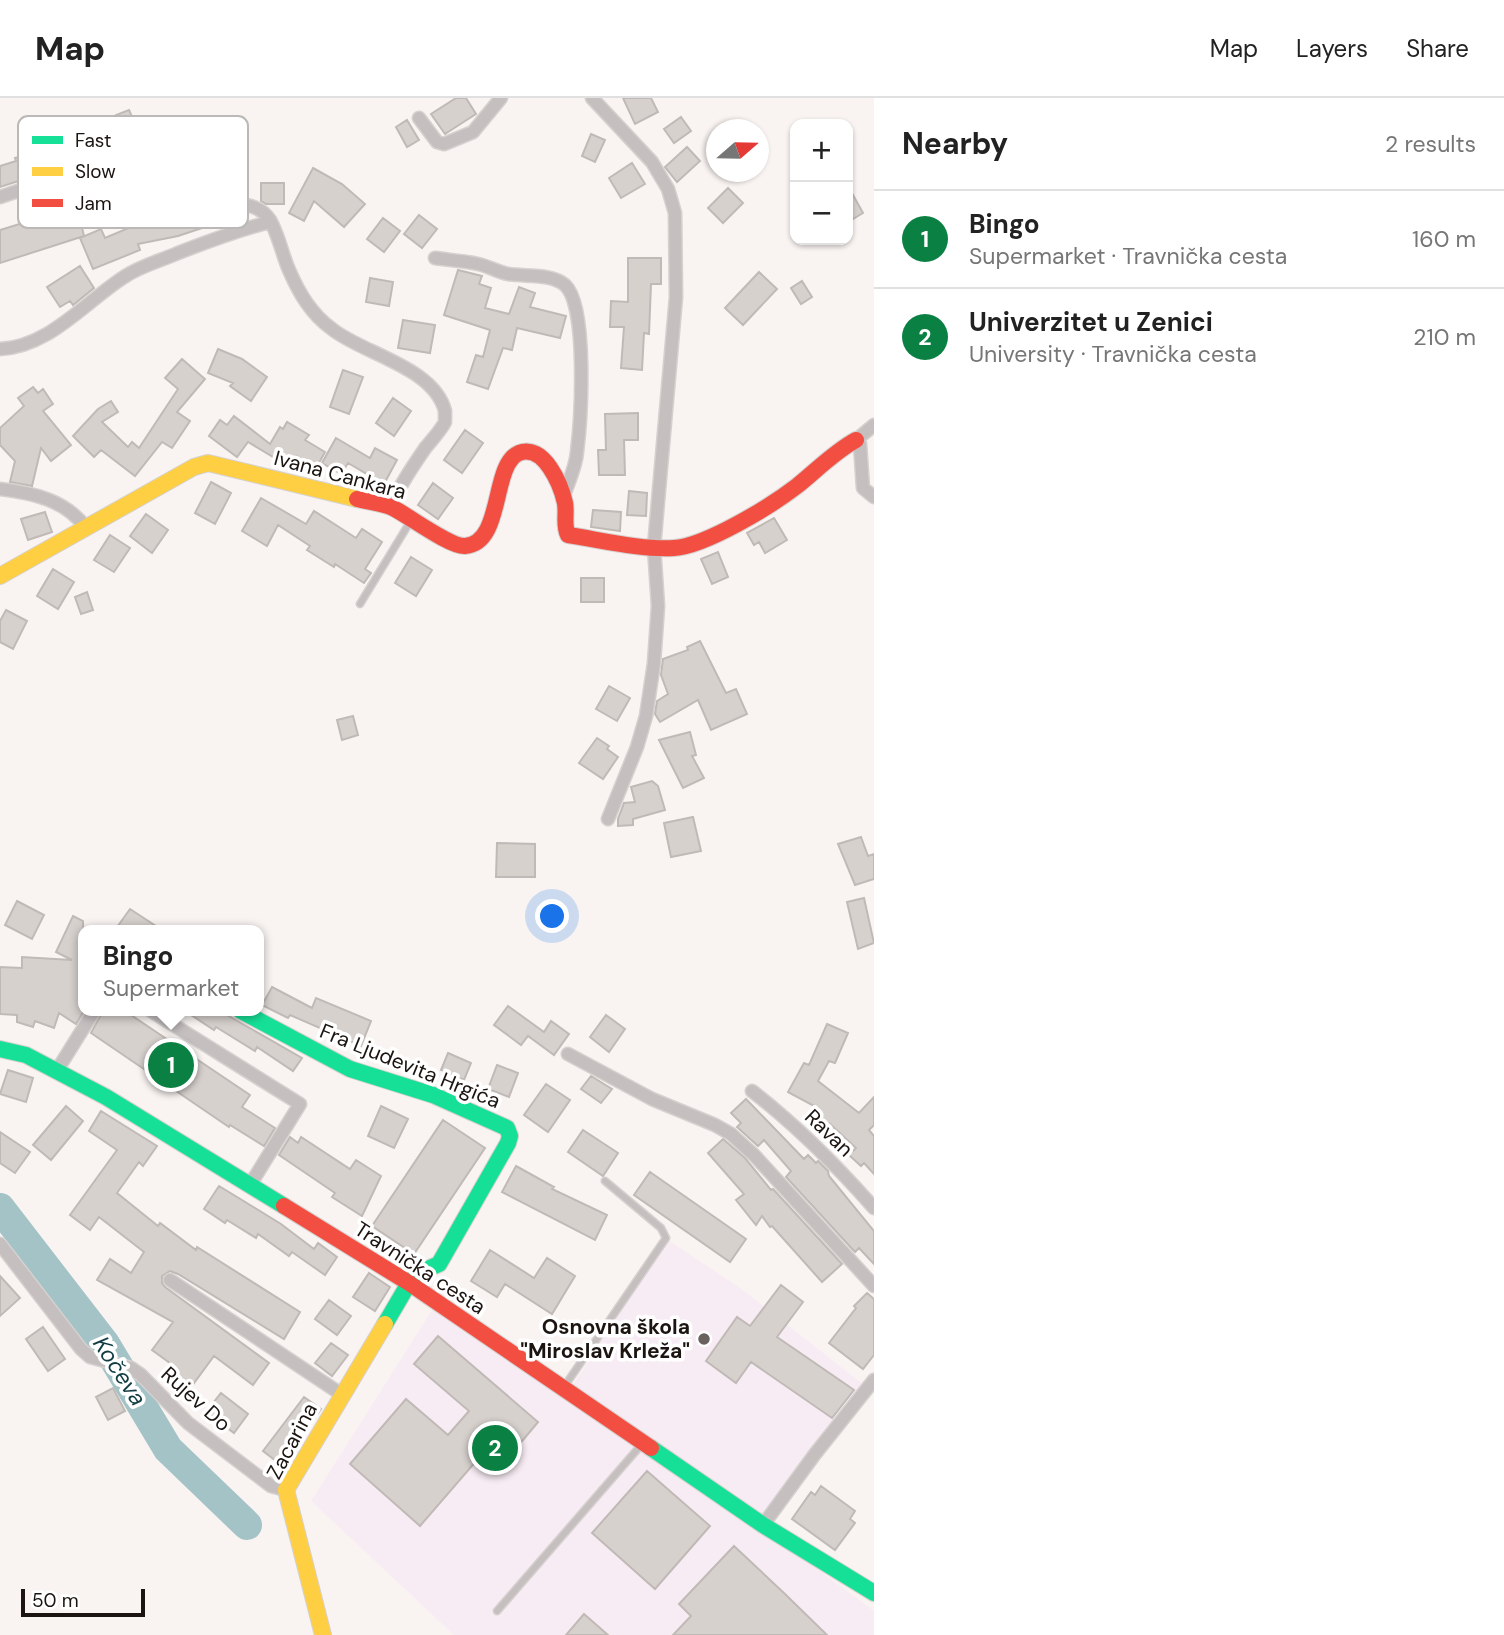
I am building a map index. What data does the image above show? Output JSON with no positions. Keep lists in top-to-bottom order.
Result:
{
  "streets": {
    "street": [
      "Ivana Cankara",
      "Fra Ljudevita Hrgića",
      "Ravan",
      "Travnička cesta",
      "Rujev Do",
      "Zacarina"
    ]
  },
  "crossings": [
    ["Fra Ljudevita Hrgića", "Travnička cesta"],
    ["Fra Ljudevita Hrgića", "Zacarina"],
    ["Travnička cesta", "Zacarina"],
    ["Rujev Do", "Zacarina"]
  ],
  "water": ["Kočeva"],
  "places": ["Osnovna škola \"Miroslav Krleža\""],
  "legend": ["Fast", "Slow", "Jam"],
  "scale_bar": "50 m",
  "north": "right",
  "page": {
    "header": "Map",
    "nav": ["Map", "Layers", "Share"],
    "heading": ["Nearby", "2 results"],
    "map_buttons": ["+", "−"],
    "list": [
      {
        "mark": "1",
        "name": "Bingo",
        "note": "Supermarket · Travnička cesta",
        "value": "160 m"
      },
      {
        "mark": "2",
        "name": "Univerzitet u Zenici",
        "note": "University · Travnička cesta",
        "value": "210 m"
      }
    ],
    "popup": ["Bingo", "Supermarket"],
    "pins": ["1", "2"],
    "scale": "50 m"
  }
}
